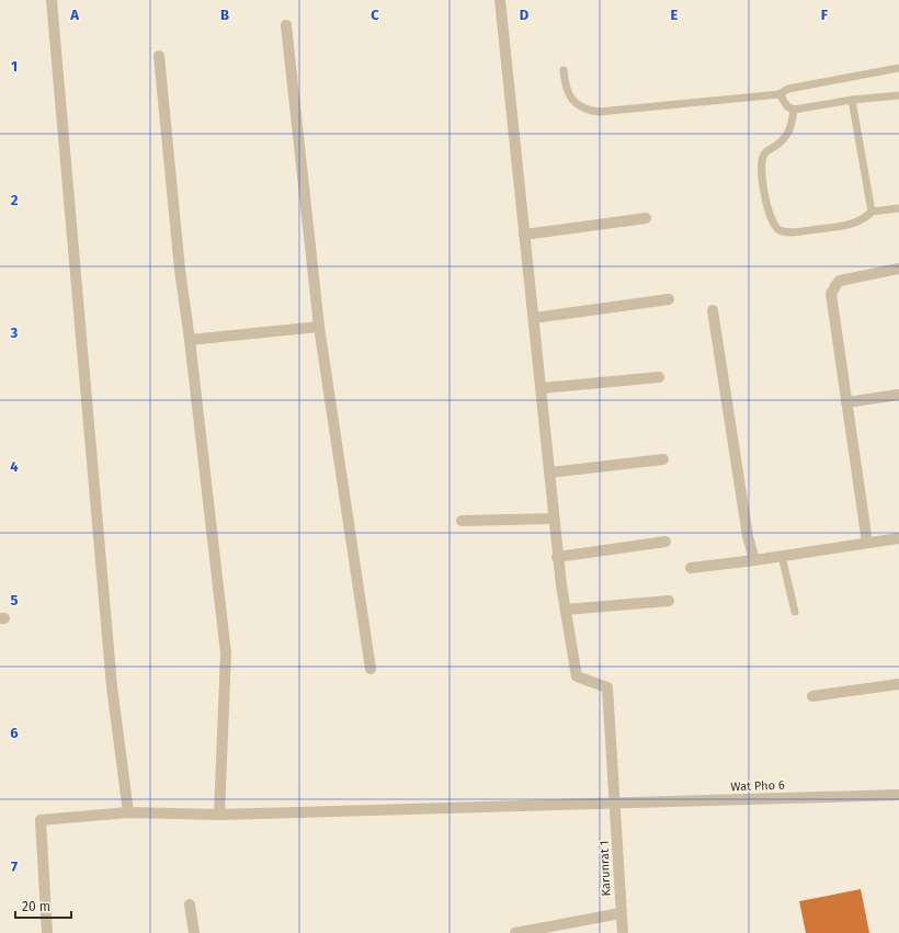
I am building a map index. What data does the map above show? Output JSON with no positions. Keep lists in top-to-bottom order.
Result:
{
  "streets": {
    "street": ["Wat Pho 6", "Karunrat 1"]
  },
  "crossings": [
    ["Wat Pho 6", "Karunrat 1"]
  ],
  "scale_bar": "20 m",
  "grid": {
    "columns": [
      "A",
      "B",
      "C",
      "D",
      "E",
      "F"
    ],
    "rows": [
      "1",
      "2",
      "3",
      "4",
      "5",
      "6",
      "7"
    ]
  }
}
